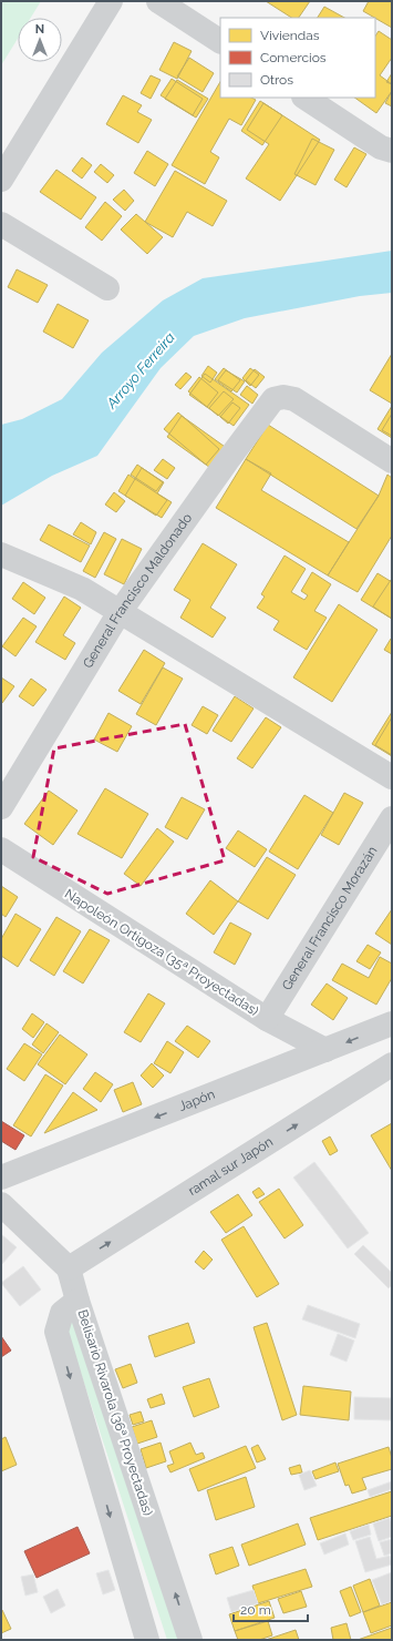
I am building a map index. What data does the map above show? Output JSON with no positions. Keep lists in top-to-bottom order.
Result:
{
  "streets": {
    "street": [
      "General Francisco Maldonado",
      "General Francisco Morazán",
      "Napoleón Ortigoza (35ª Proyectadas)",
      "Japón",
      "ramal sur Japón",
      "Belisario Rivarola (36ª Proyectadas)"
    ]
  },
  "crossings": [
    ["General Francisco Morazán", "Napoleón Ortigoza (35ª Proyectadas)"],
    ["Napoleón Ortigoza (35ª Proyectadas)", "Japón"]
  ],
  "one_way": ["Japón", "ramal sur Japón"],
  "water": ["Arroyo Ferreira"],
  "legend": ["Viviendas", "Comercios", "Otros"],
  "scale_bar": "20 m",
  "north": "top"
}
